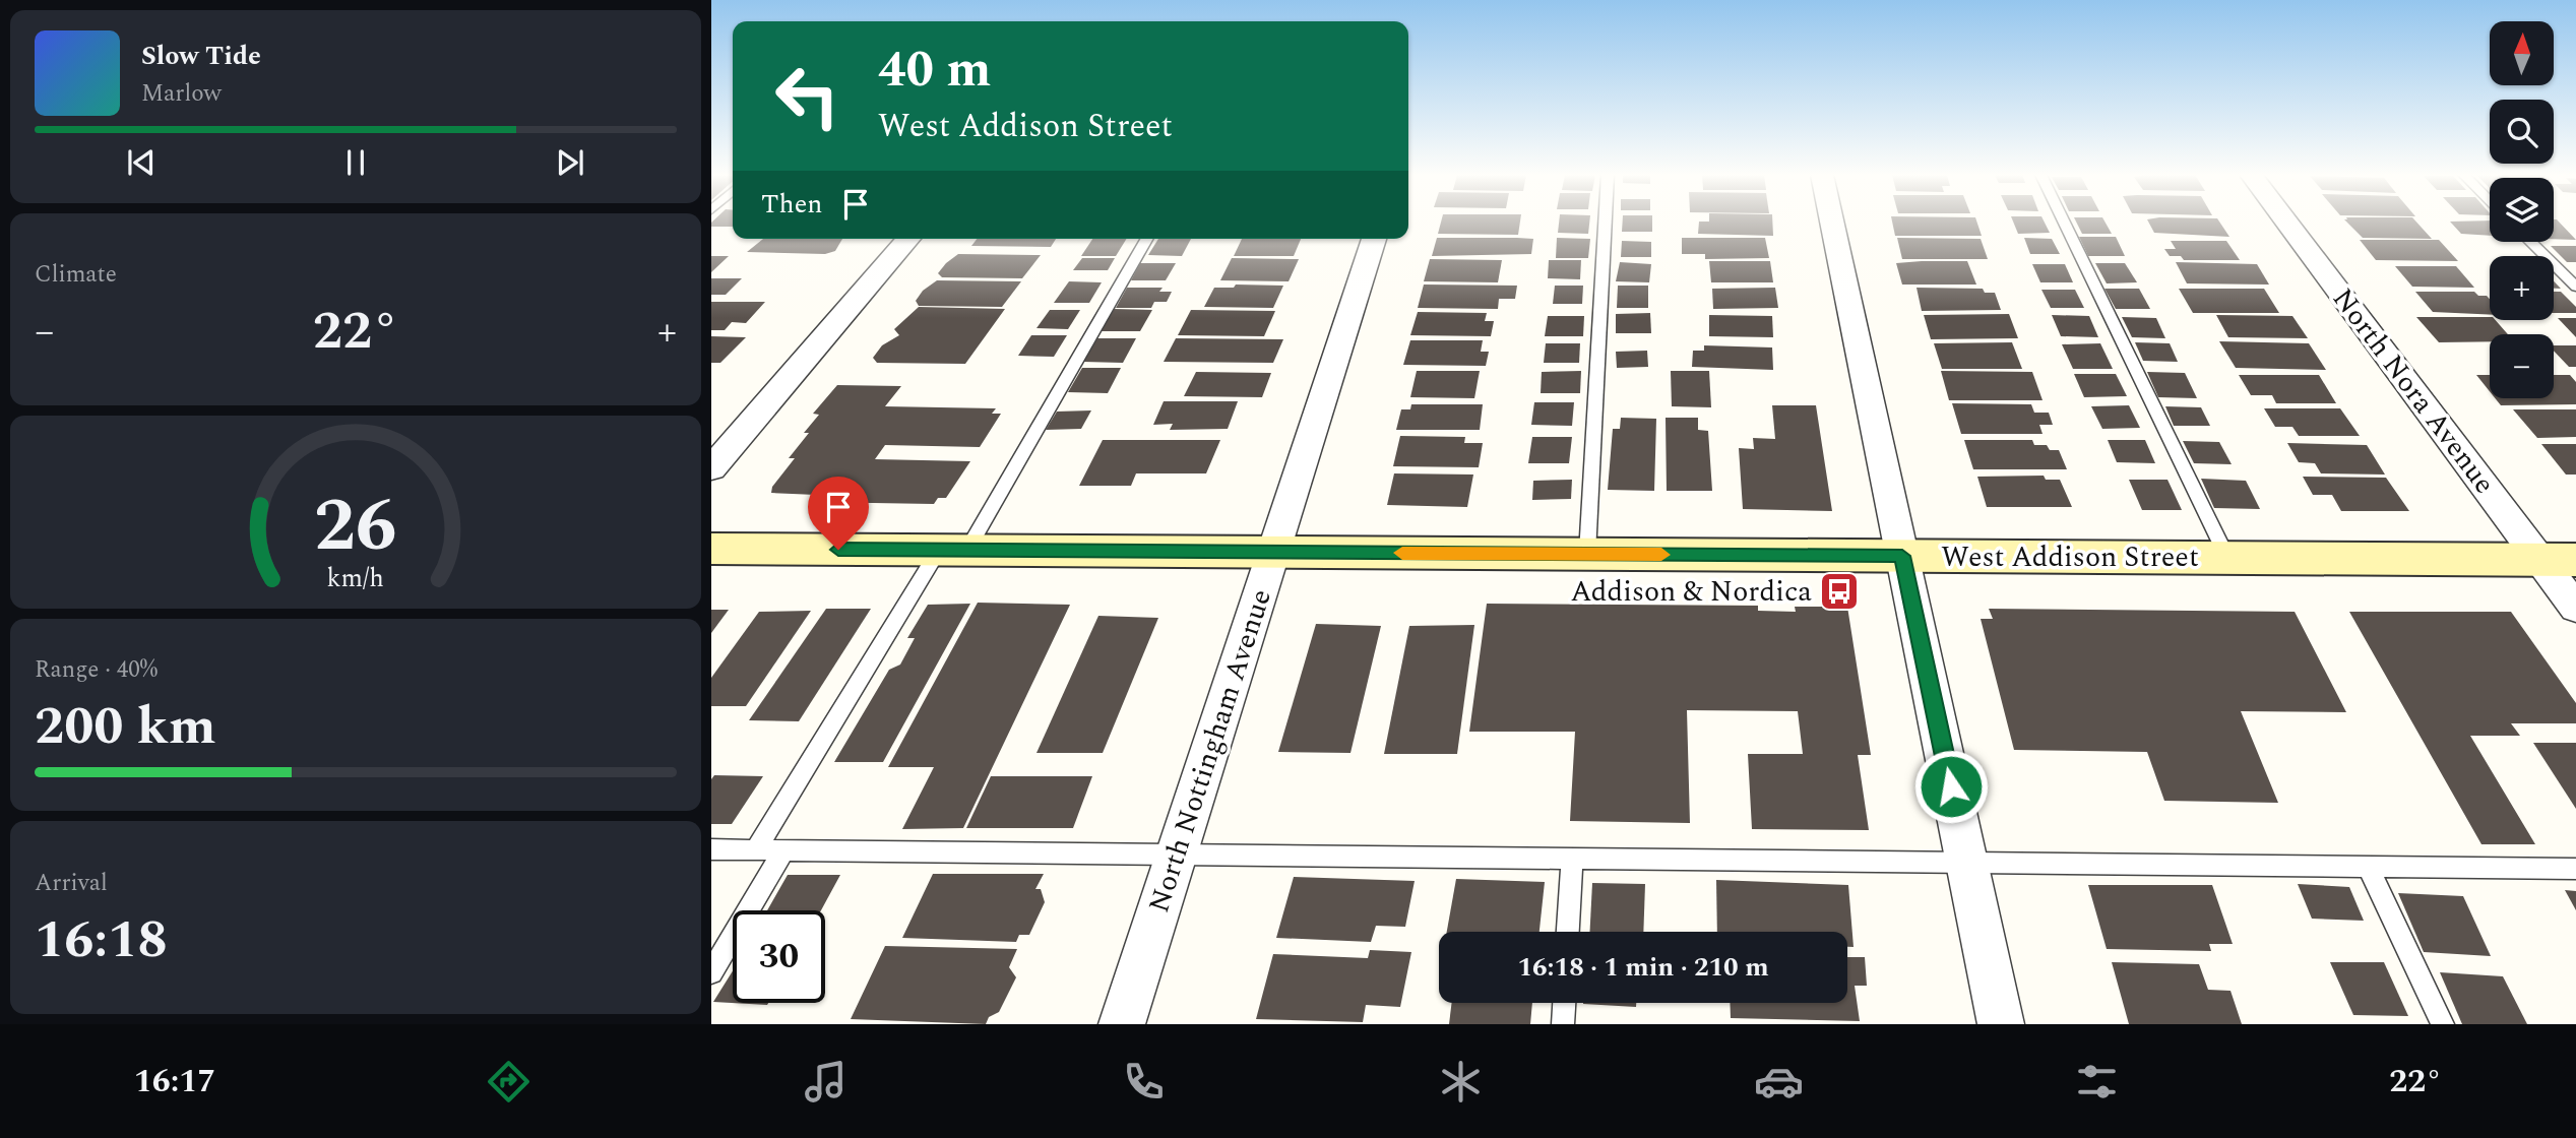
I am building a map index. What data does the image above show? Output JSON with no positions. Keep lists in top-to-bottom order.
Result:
{
  "streets": {
    "street": ["North Nora Avenue", "West Addison Street", "North Nottingham Avenue"]
  },
  "crossings": [
    ["North Nora Avenue", "West Addison Street"],
    ["West Addison Street", "North Nottingham Avenue"]
  ],
  "places": {
    "bus stop": ["Addison & Nordica"]
  },
  "north": "top",
  "page": {
    "map_buttons": ["+", "−"],
    "turn": ["40 m", "West Addison Street"],
    "song": ["Slow Tide", "Marlow"],
    "then": "Then",
    "tile": [
      "Climate",
      ["Range · 40%", "200 km"],
      ["Arrival", "16:18"]
    ],
    "heat": ["−", "22°", "+"],
    "limit": "30",
    "trip": "16:18 · 1 min · 210 m",
    "tabs": ["16:17", "22°"],
    "gauge": ["26", "km/h"]
  }
}
